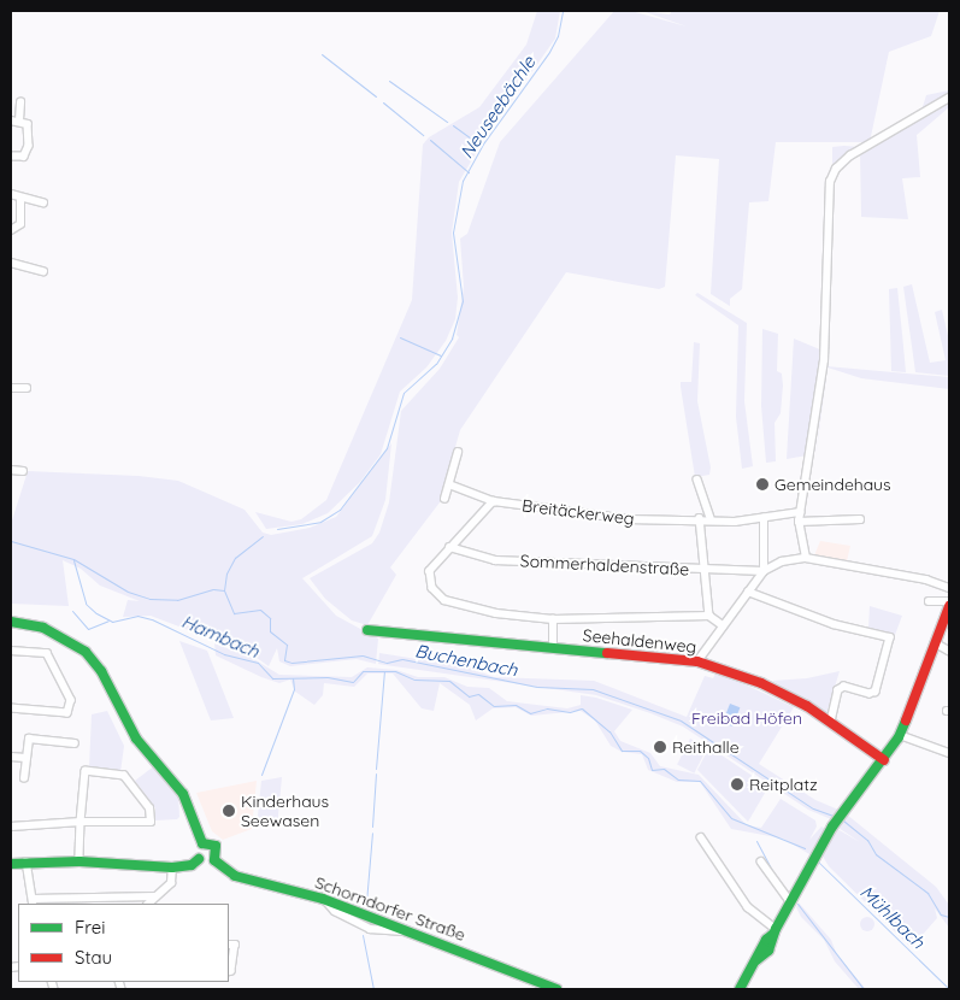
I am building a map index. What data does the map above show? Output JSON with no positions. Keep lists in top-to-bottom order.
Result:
{
  "streets": {
    "street": [
      "Breitäckerweg",
      "Sommerhaldenstraße",
      "Seehaldenweg",
      "Schorndorfer Straße"
    ]
  },
  "water": [
    "Neuseebächle",
    "Hambach",
    "Buchenbach",
    "Mühlbach"
  ],
  "parks": ["Freibad Höfen"],
  "places": [
    "Gemeindehaus",
    "Reithalle",
    "Reitplatz",
    "Kinderhaus Seewasen"
  ],
  "legend": ["Frei", "Stau"]
}
